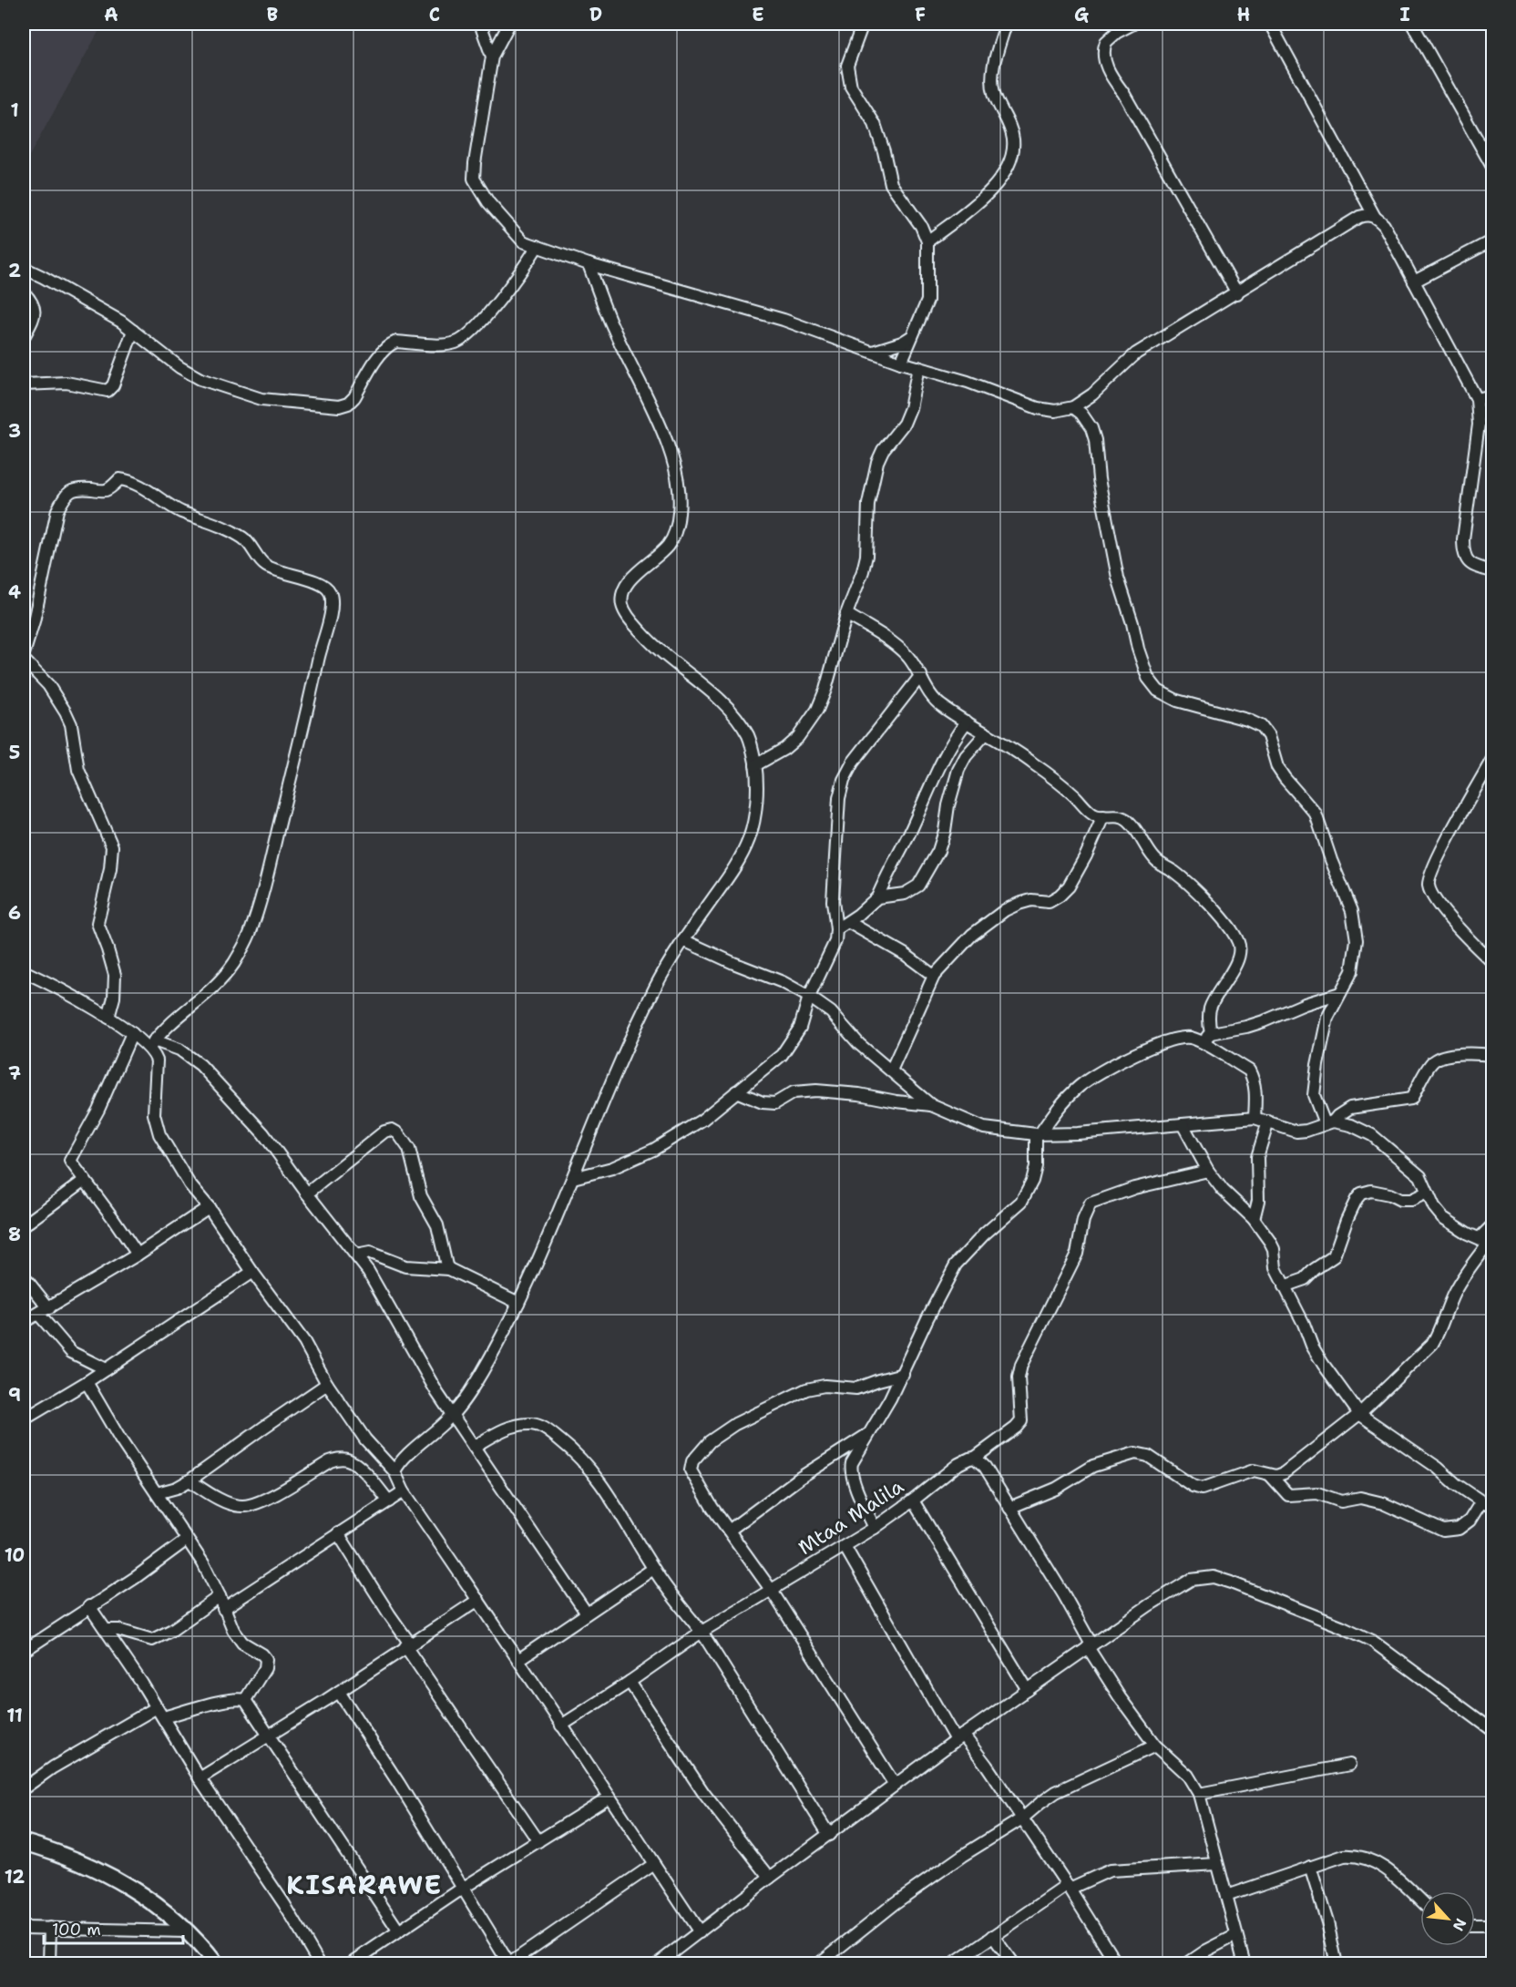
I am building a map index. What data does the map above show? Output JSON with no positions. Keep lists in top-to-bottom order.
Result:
{
  "streets": {
    "street": ["Mtaa Malila"]
  },
  "districts": ["KISARAWE"],
  "scale_bar": "100 m",
  "north": "bottom right",
  "grid": {
    "columns": [
      "A",
      "B",
      "C",
      "D",
      "E",
      "F",
      "G",
      "H",
      "I"
    ],
    "rows": [
      "1",
      "2",
      "3",
      "4",
      "5",
      "6",
      "7",
      "8",
      "9",
      "10",
      "11",
      "12"
    ]
  }
}
